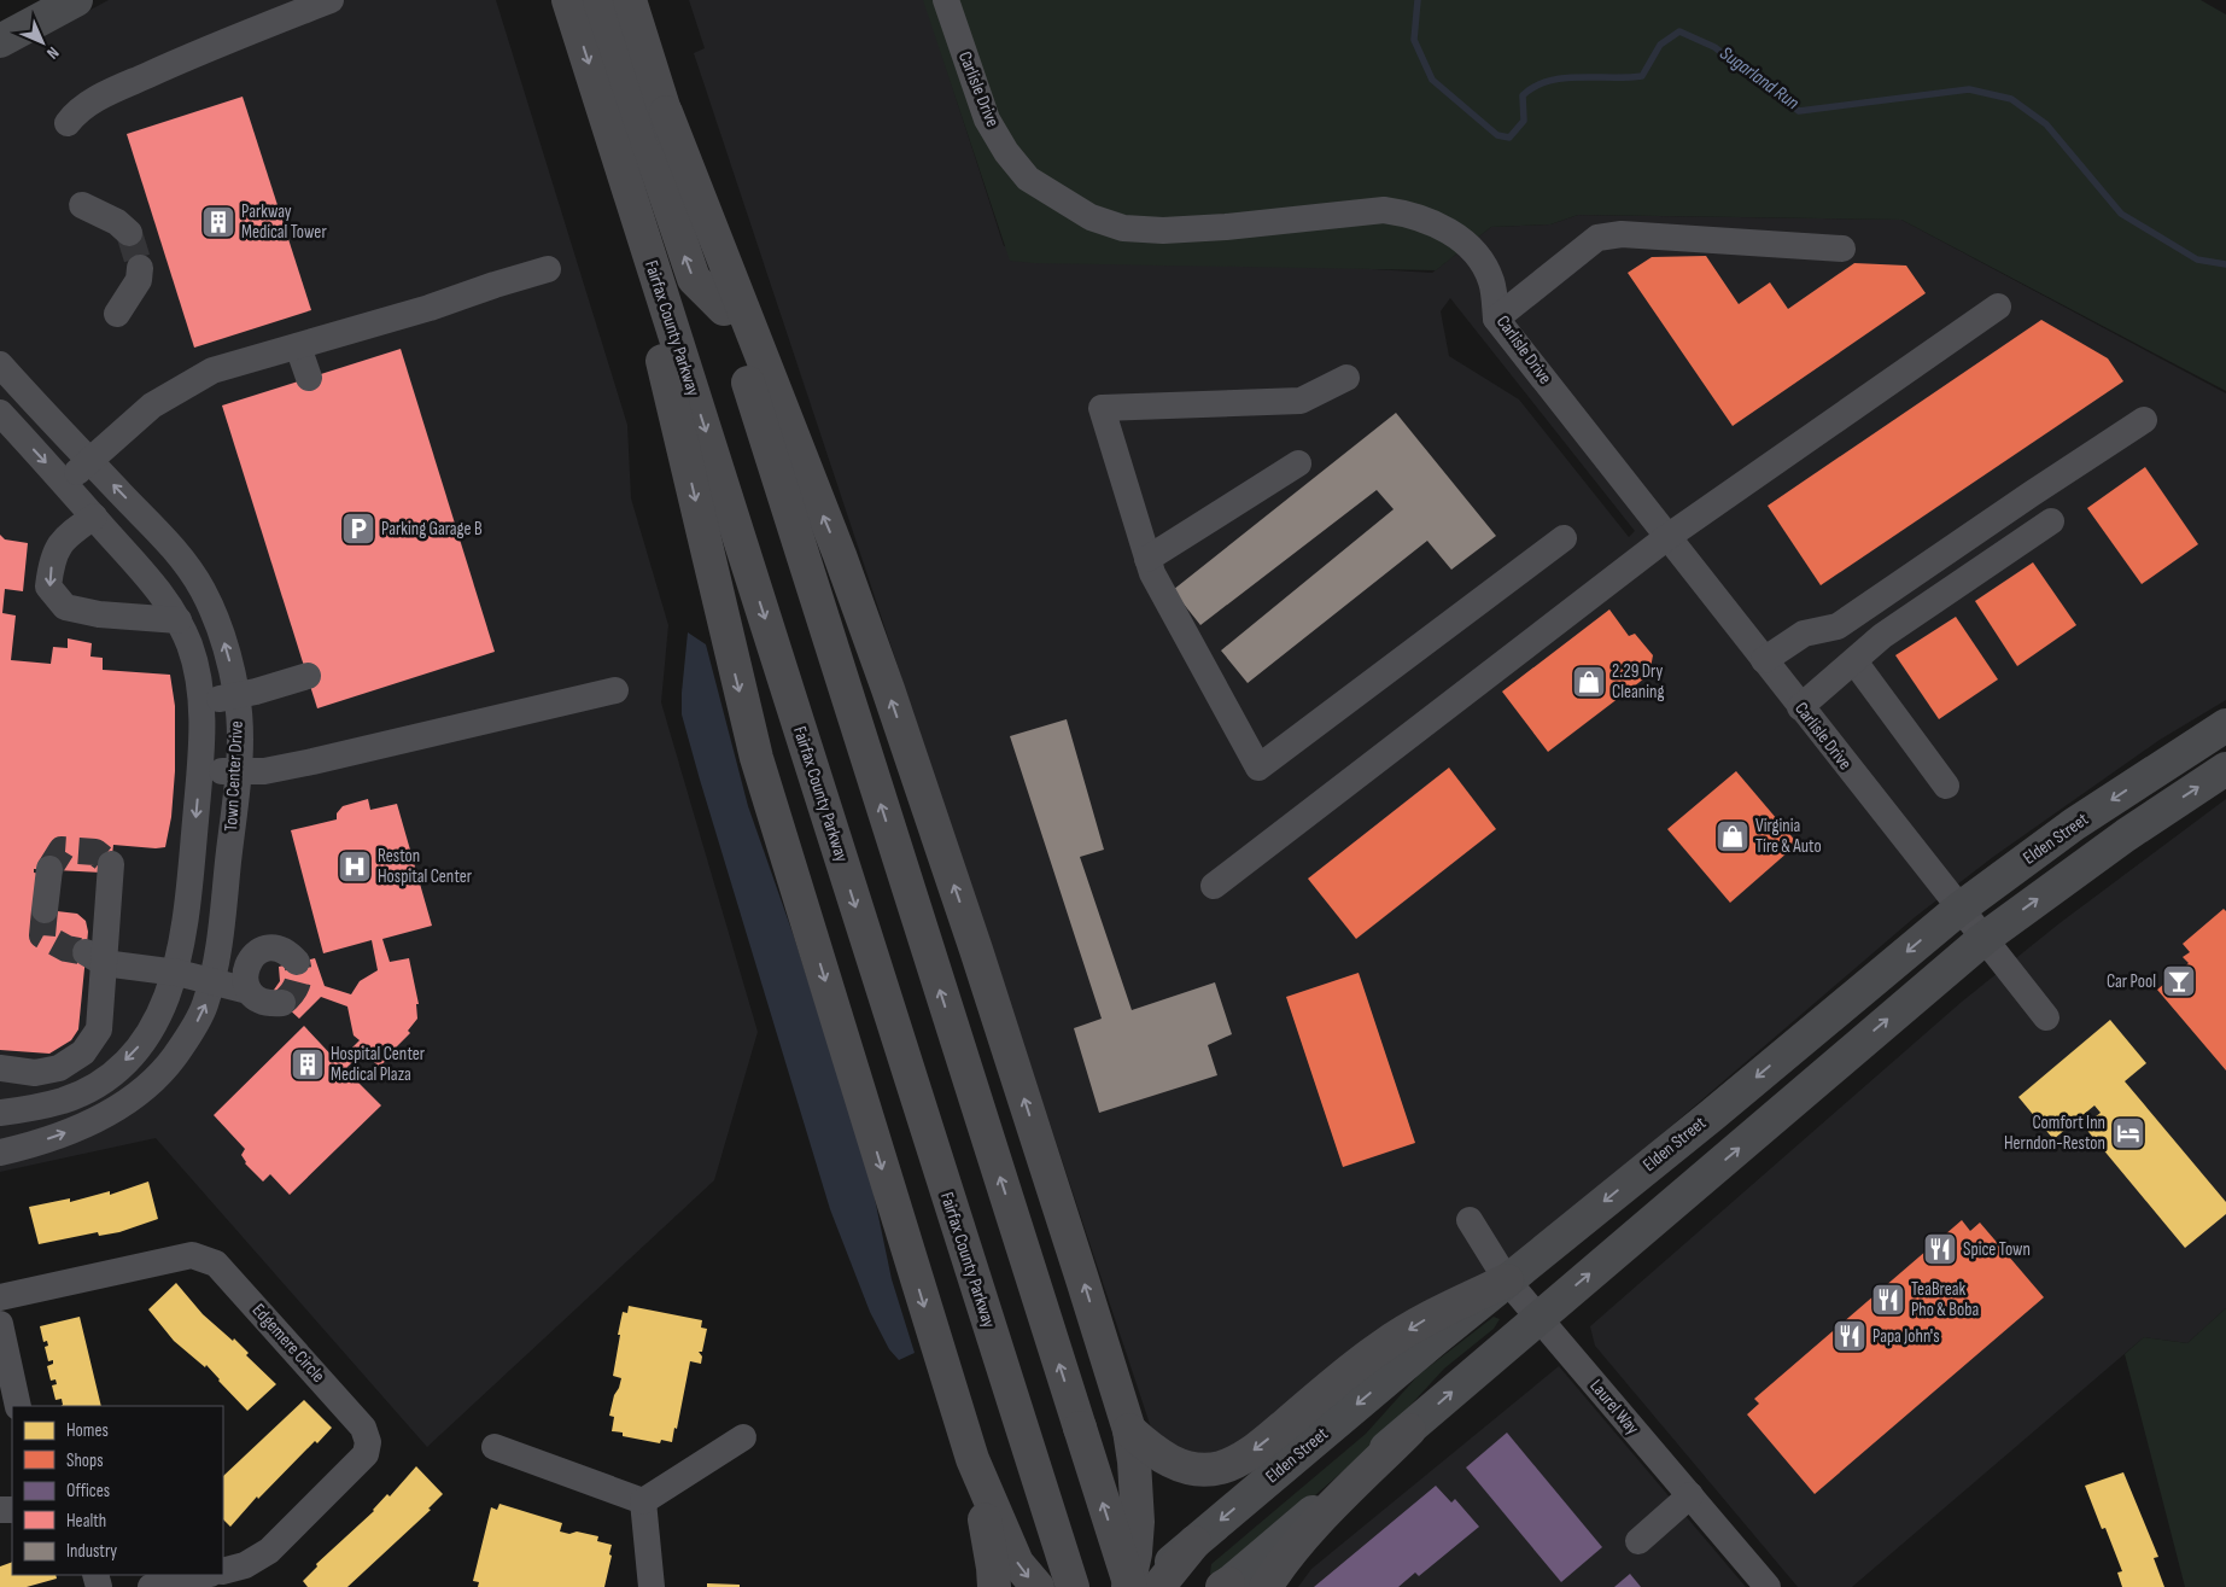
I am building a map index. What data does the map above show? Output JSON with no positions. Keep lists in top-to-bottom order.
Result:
{
  "streets": {
    "highway": ["Fairfax County Parkway"],
    "main road": ["Elden Street"],
    "street": [
      "Carlisle Drive",
      "Town Center Drive",
      "Edgemere Circle",
      "Laurel Way"
    ]
  },
  "crossings": [
    ["Carlisle Drive", "Elden Street"],
    ["Elden Street", "Laurel Way"]
  ],
  "water": ["Sugarland Run"],
  "places": {
    "building": ["Parkway Medical Tower", "Hospital Center Medical Plaza"],
    "parking": ["Parking Garage B"],
    "shop": ["2.29 Dry Cleaning", "Virginia Tire & Auto"],
    "hospital": ["Reston Hospital Center"],
    "bar": ["Car Pool"],
    "hotel": ["Comfort Inn Herndon-Reston"],
    "restaurant": ["Spice Town", "TeaBreak Pho & Boba", "Papa John's"]
  },
  "legend": [
    "Homes",
    "Shops",
    "Offices",
    "Health",
    "Industry"
  ],
  "north": "bottom right"
}
